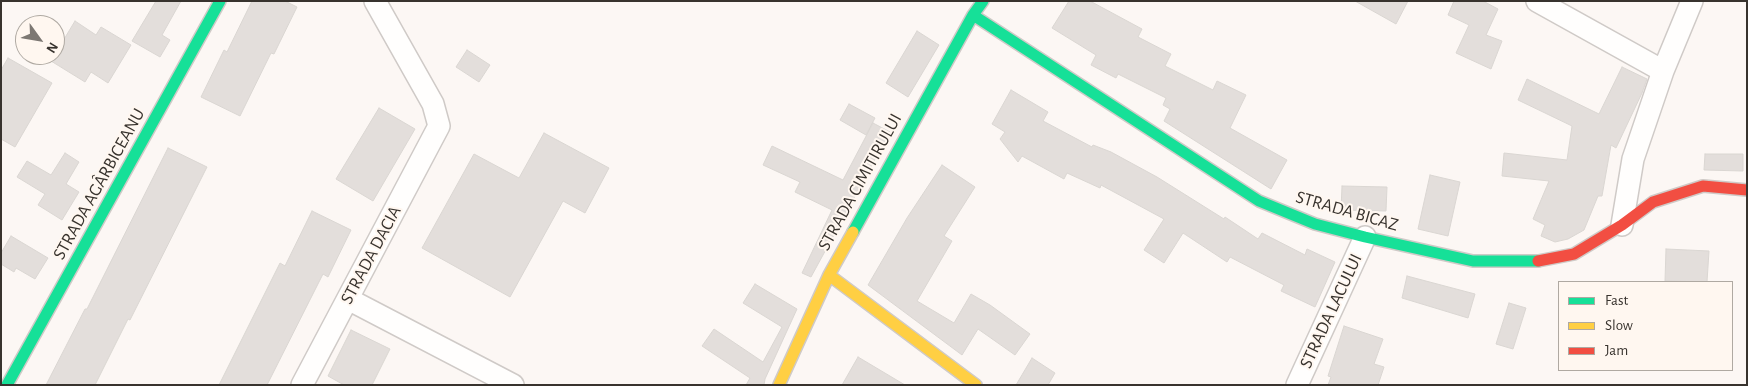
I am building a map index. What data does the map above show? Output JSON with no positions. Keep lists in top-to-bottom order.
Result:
{
  "streets": {
    "street": [
      "STRADA CIMITIRULUI",
      "STRADA AGÂRBICEANU",
      "STRADA BICAZ",
      "STRADA DACIA",
      "STRADA LACULUI"
    ]
  },
  "crossings": [
    ["STRADA CIMITIRULUI", "STRADA BICAZ"],
    ["STRADA BICAZ", "STRADA LACULUI"]
  ],
  "legend": ["Fast", "Slow", "Jam"],
  "north": "bottom right"
}
